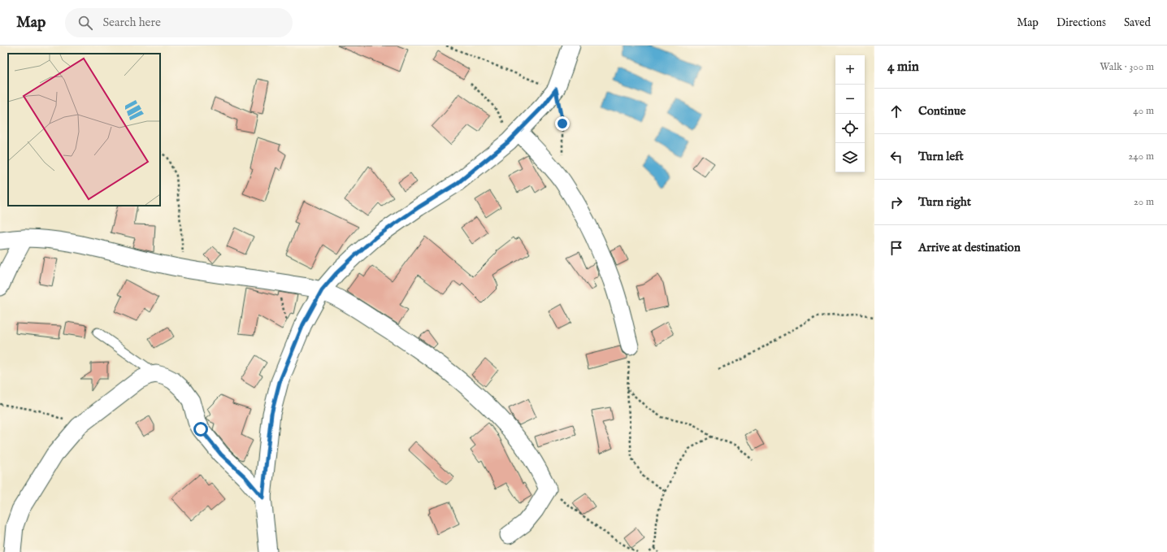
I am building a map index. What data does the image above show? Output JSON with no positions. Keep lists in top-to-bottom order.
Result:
{
  "page": {
    "header": "Map",
    "search": "Search here",
    "nav": ["Map", "Directions", "Saved"],
    "heading": ["4 min", "Walk · 300 m"],
    "map_buttons": ["+", "−"],
    "list": [
      ["Continue", "40 m"],
      ["Turn left", "240 m"],
      ["Turn right", "20 m"],
      "Arrive at destination"
    ]
  }
}
